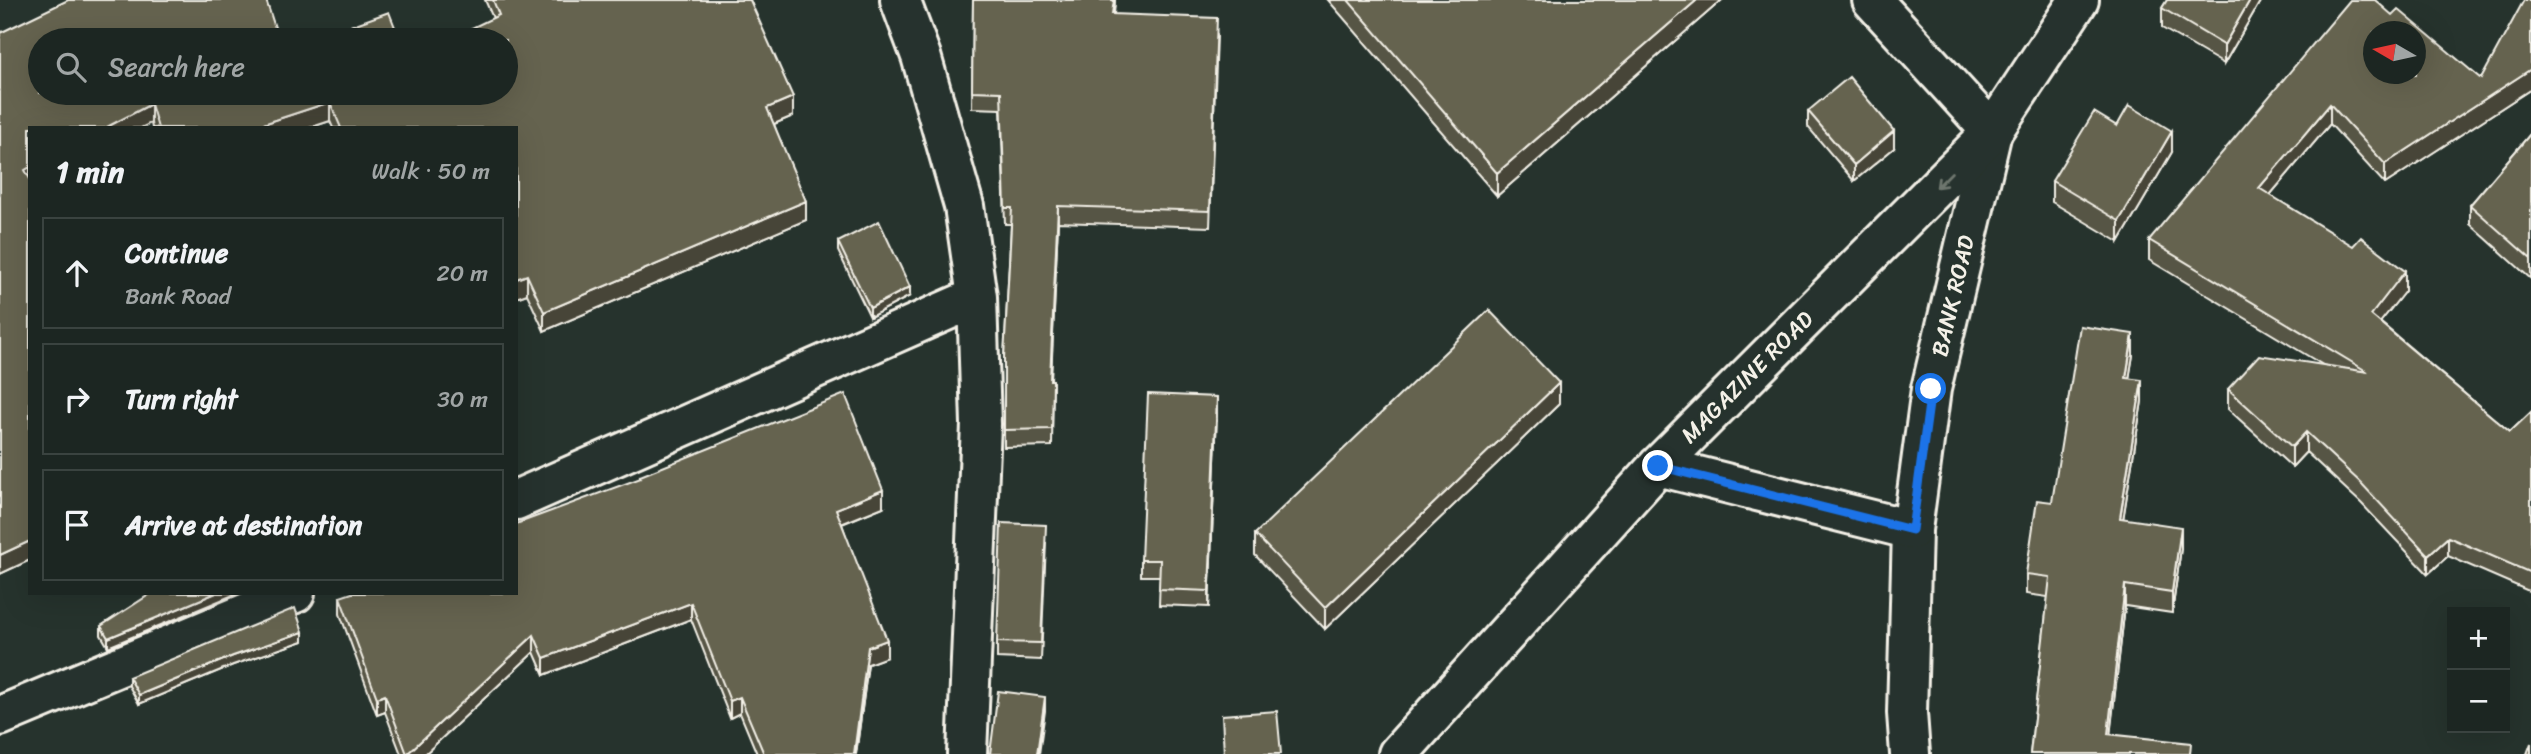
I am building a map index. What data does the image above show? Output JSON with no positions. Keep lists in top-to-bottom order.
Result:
{
  "streets": {
    "street": ["BANK ROAD", "MAGAZINE ROAD"]
  },
  "crossings": [
    ["BANK ROAD", "MAGAZINE ROAD"]
  ],
  "one_way": ["MAGAZINE ROAD"],
  "north": "left",
  "page": {
    "search": "Search here",
    "heading": ["1 min", "Walk · 50 m"],
    "list": [
      ["Continue", "Bank Road", "20 m"],
      ["Turn right", "30 m"],
      "Arrive at destination"
    ],
    "map_buttons": ["+", "−"]
  }
}
